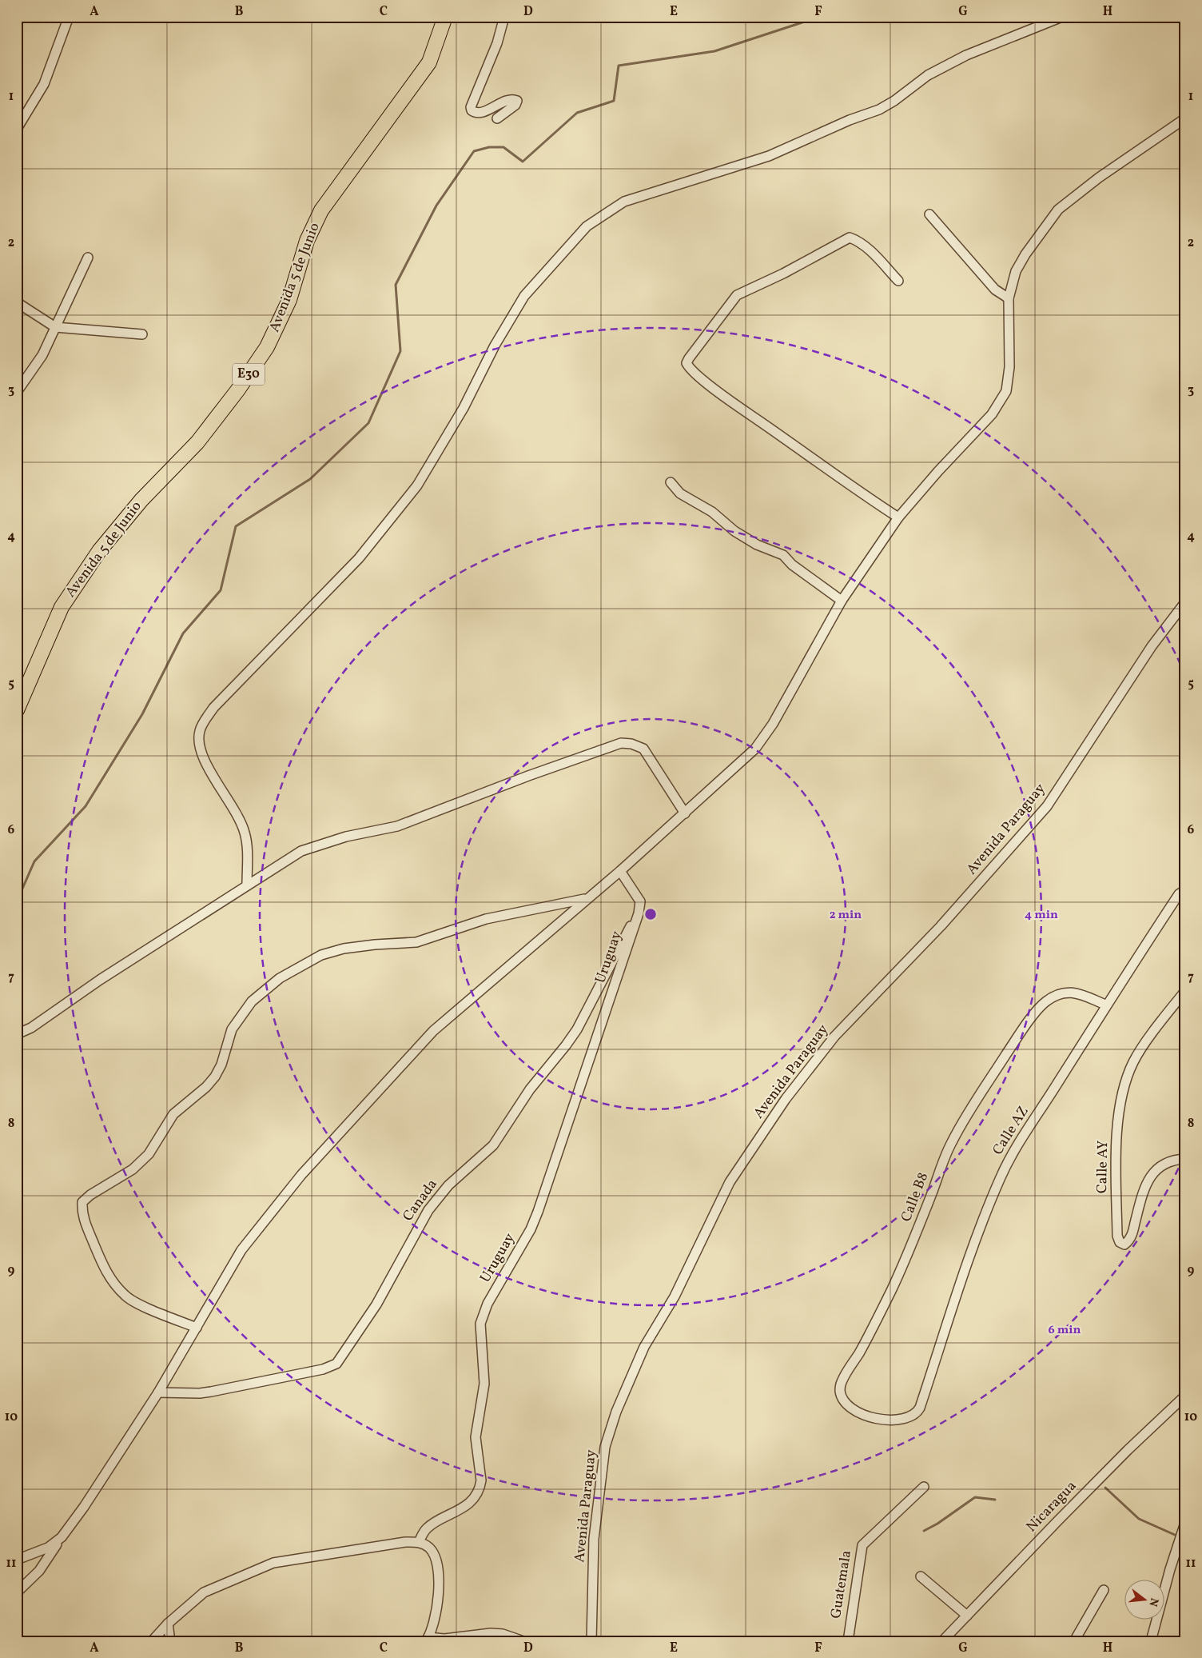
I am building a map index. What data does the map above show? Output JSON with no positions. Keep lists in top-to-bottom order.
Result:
{
  "streets": {
    "main road": ["Avenida 5 de Junio", "E30"],
    "street": [
      "Avenida Paraguay",
      "Uruguay",
      "Calle AZ",
      "Calle AY",
      "Calle B8",
      "Canada",
      "Nicaragua",
      "Guatemala"
    ]
  },
  "crossings": [
    ["Uruguay", "Canada"],
    ["Calle AZ", "Calle B8"]
  ],
  "north": "right",
  "grid": {
    "columns": [
      "A",
      "B",
      "C",
      "D",
      "E",
      "F",
      "G",
      "H"
    ],
    "rows": [
      "1",
      "2",
      "3",
      "4",
      "5",
      "6",
      "7",
      "8",
      "9",
      "10",
      "11"
    ]
  },
  "rings": ["2 min", "4 min", "6 min"]
}
